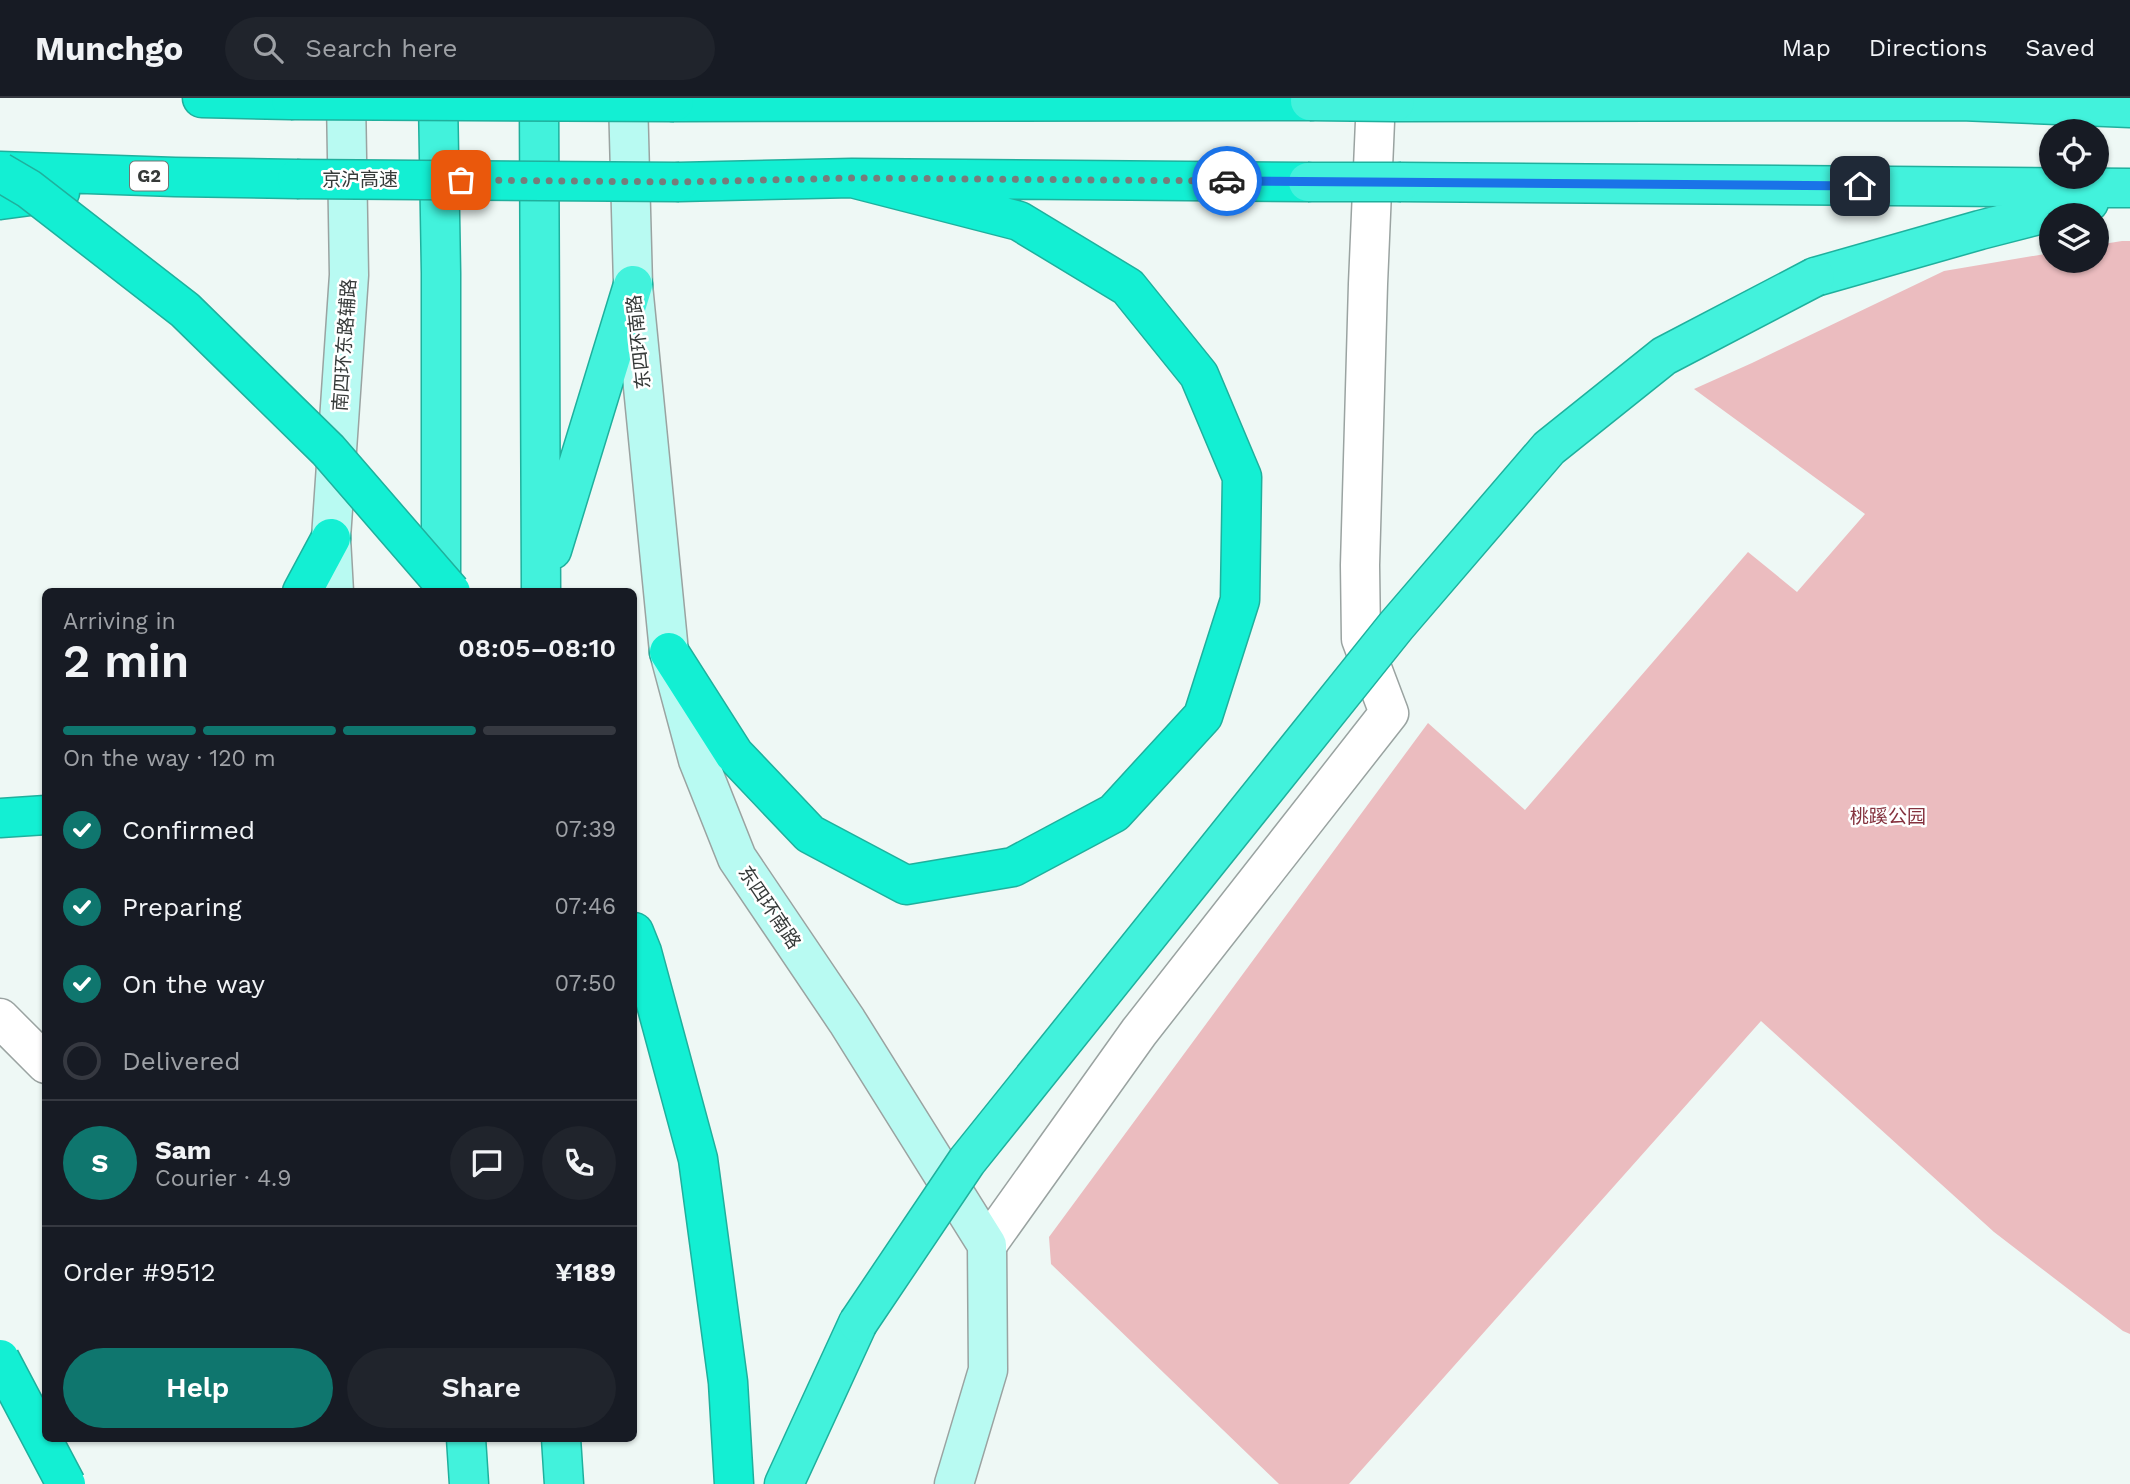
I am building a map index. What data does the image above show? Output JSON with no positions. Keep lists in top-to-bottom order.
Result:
{
  "streets": {
    "highway": ["G2", "京沪高速"],
    "main road": ["东四环南路", "南四环东路辅路"]
  },
  "parks": ["桃蹊公园"],
  "page": {
    "header": "Munchgo",
    "search": "Search here",
    "nav": ["Map", "Directions", "Saved"],
    "heading": ["2 min", "Arriving in", "08:05–08:10"],
    "panel": [
      "Sam",
      "Courier · 4.9",
      "Order #9512",
      "¥189"
    ],
    "bar": "On the way · 120 m",
    "list": [
      ["Confirmed", "07:39"],
      ["Preparing", "07:46"],
      ["On the way", "07:50"],
      "Delivered"
    ],
    "round": "S",
    "buttons": ["Help", "Share"]
  }
}
